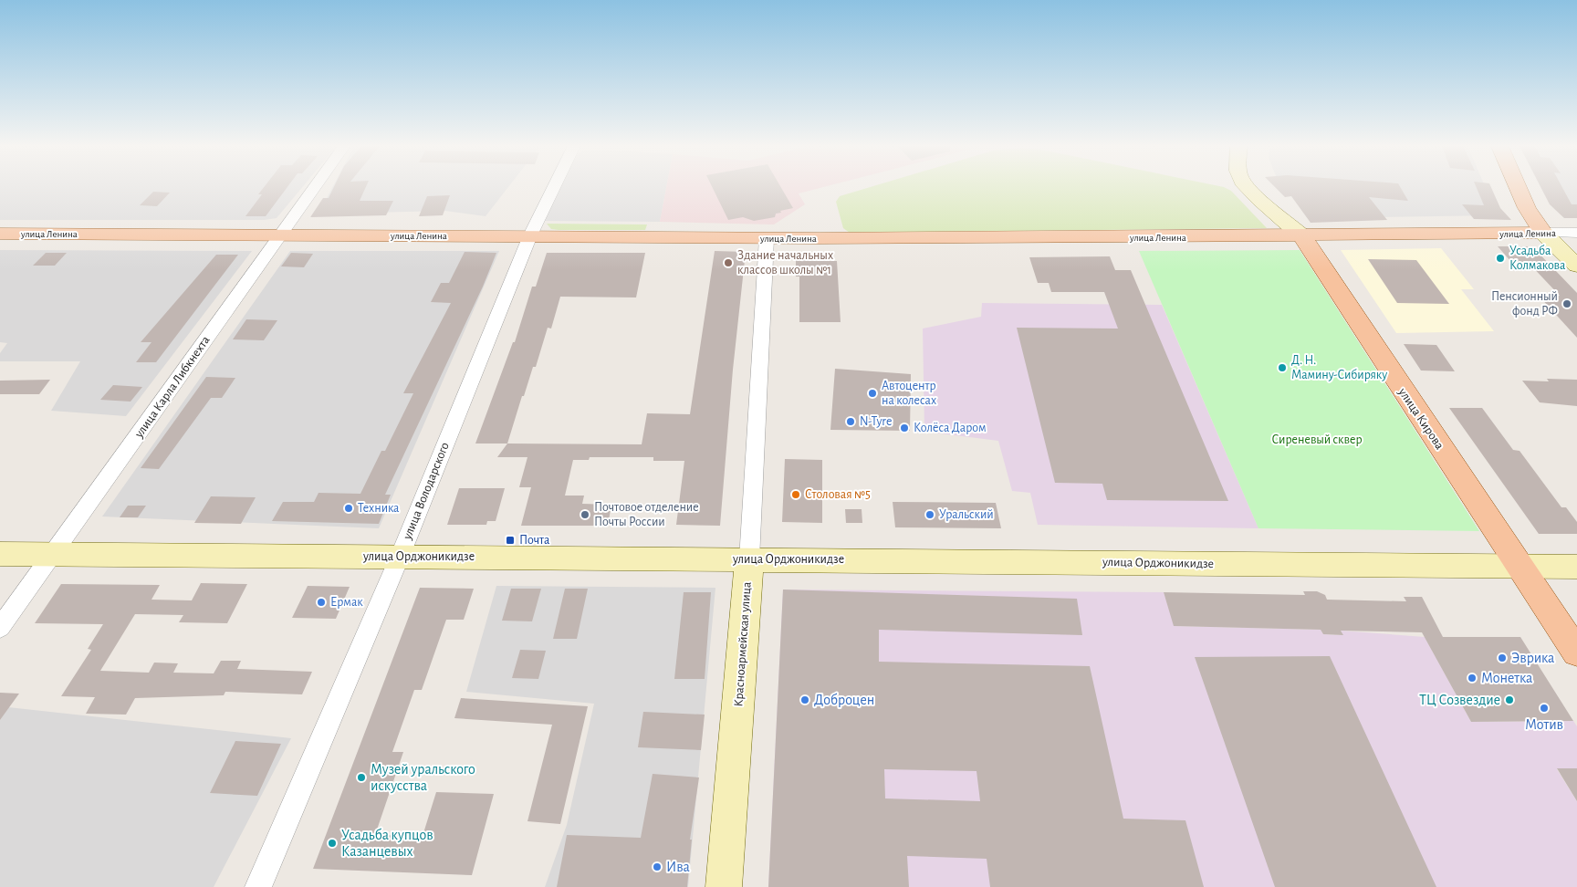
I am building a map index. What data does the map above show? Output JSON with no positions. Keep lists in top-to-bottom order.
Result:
{
  "streets": {
    "main road": [
      "улица Ленина",
      "улица Кирова",
      "улица Орджоникидзе",
      "Красноармейская улица"
    ],
    "street": ["улица Карла Либкнехта", "улица Володарского"]
  },
  "crossings": [
    ["улица Ленина", "улица Карла Либкнехта"],
    ["улица Ленина", "улица Кирова"],
    ["улица Ленина", "улица Володарского"],
    ["улица Ленина", "Красноармейская улица"],
    ["улица Карла Либкнехта", "улица Орджоникидзе"],
    ["улица Кирова", "улица Орджоникидзе"],
    ["улица Володарского", "улица Орджоникидзе"],
    ["улица Орджоникидзе", "Красноармейская улица"]
  ],
  "parks": ["Сиреневый сквер"],
  "places": {
    "other": [
      "Усадьба Колмакова",
      "Здание начальных классов школы №1",
      "Пенсионный фонд РФ",
      "Д. Н. Мамину-Сибиряку",
      "Автоцентр на колесах",
      "N-Tyre",
      "Колёса Даром",
      "Столовая №5",
      "Техника",
      "Почтовое отделение Почты России",
      "Уральский",
      "Ермак",
      "Эврика",
      "Монетка",
      "Доброцен",
      "ТЦ Созвездие",
      "Мотив",
      "Музей уральского искусства",
      "Усадьба купцов Казанцевых",
      "Ива"
    ],
    "transit": ["Почта"]
  }
}
